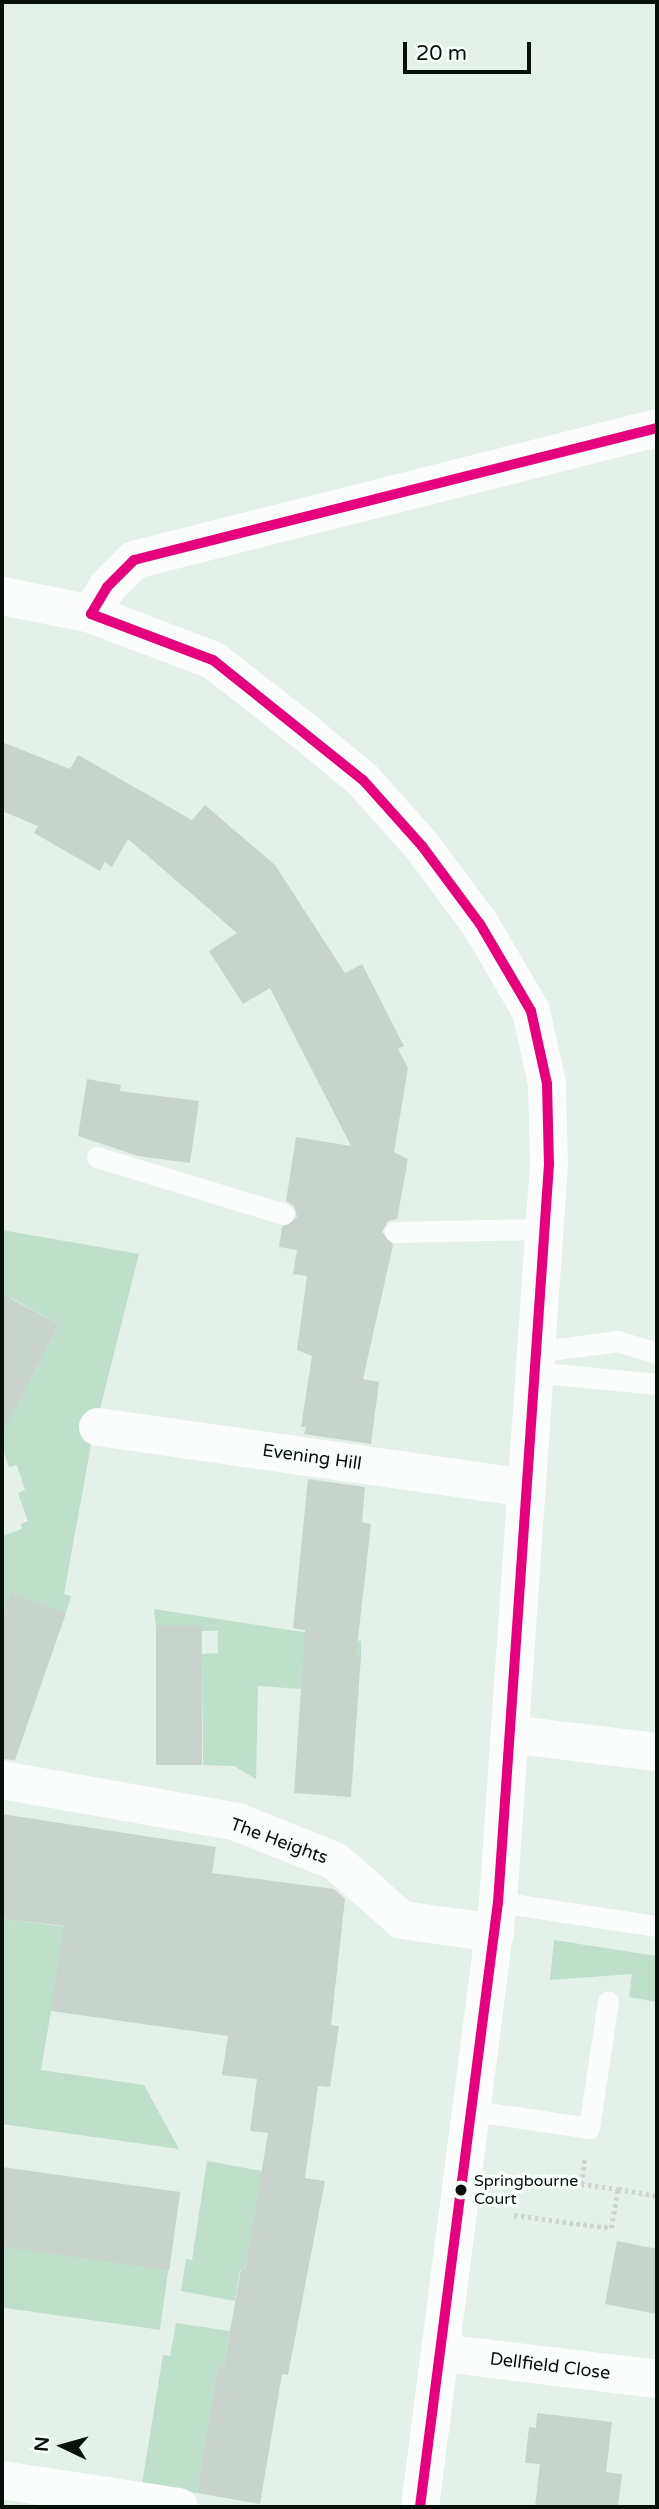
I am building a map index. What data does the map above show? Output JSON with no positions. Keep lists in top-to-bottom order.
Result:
{
  "streets": {
    "street": ["Evening Hill", "The Heights", "Dellfield Close"]
  },
  "places": ["Springbourne Court"],
  "scale_bar": "20 m",
  "north": "left"
}
